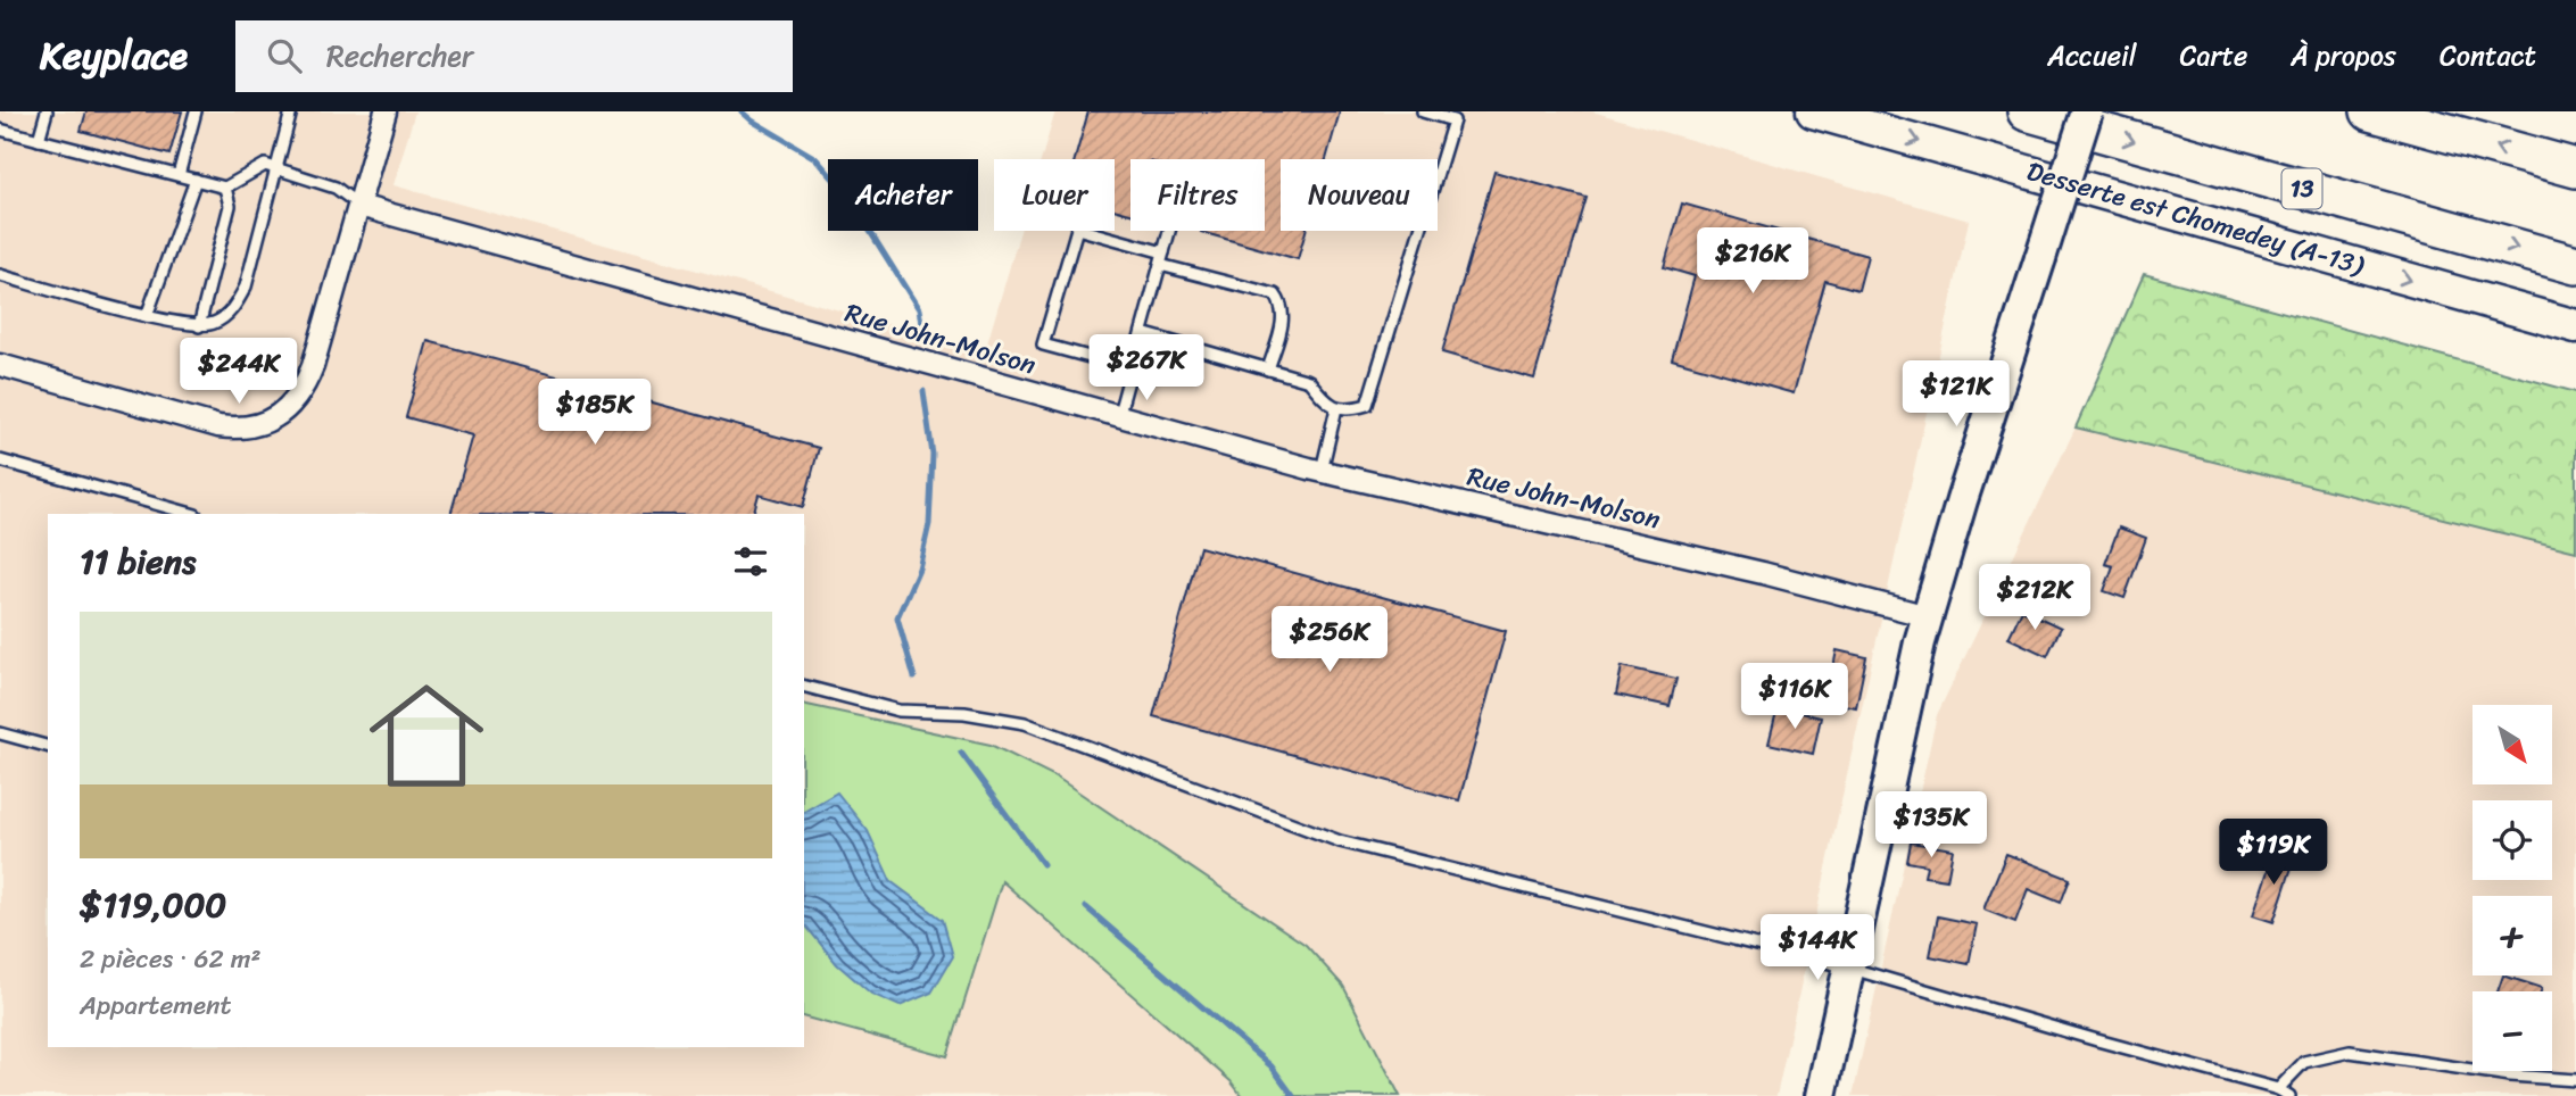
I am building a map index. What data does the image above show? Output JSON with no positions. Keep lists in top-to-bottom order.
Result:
{
  "streets": {
    "highway": ["13"],
    "main road": ["Desserte est Chomedey (A-13)"],
    "street": ["Rue John-Molson"]
  },
  "one_way": ["Desserte est Chomedey (A-13)"],
  "north": "bottom right",
  "page": {
    "header": "Keyplace",
    "search": "Rechercher",
    "nav": [
      "Accueil",
      "Carte",
      "À propos",
      "Contact"
    ],
    "chip": [
      "Acheter",
      "Louer",
      "Filtres",
      "Nouveau"
    ],
    "price": [
      "$216K",
      "$267K",
      "$244K",
      "$121K",
      "$185K",
      "$212K",
      "$256K",
      "$116K",
      "$135K",
      "$119K",
      "$144K"
    ],
    "heading": "11 biens",
    "list": [
      {
        "name": "$119,000",
        "note": "2 pièces · 62 m² · Appartement"
      }
    ],
    "map_buttons": ["+", "−"]
  }
}
